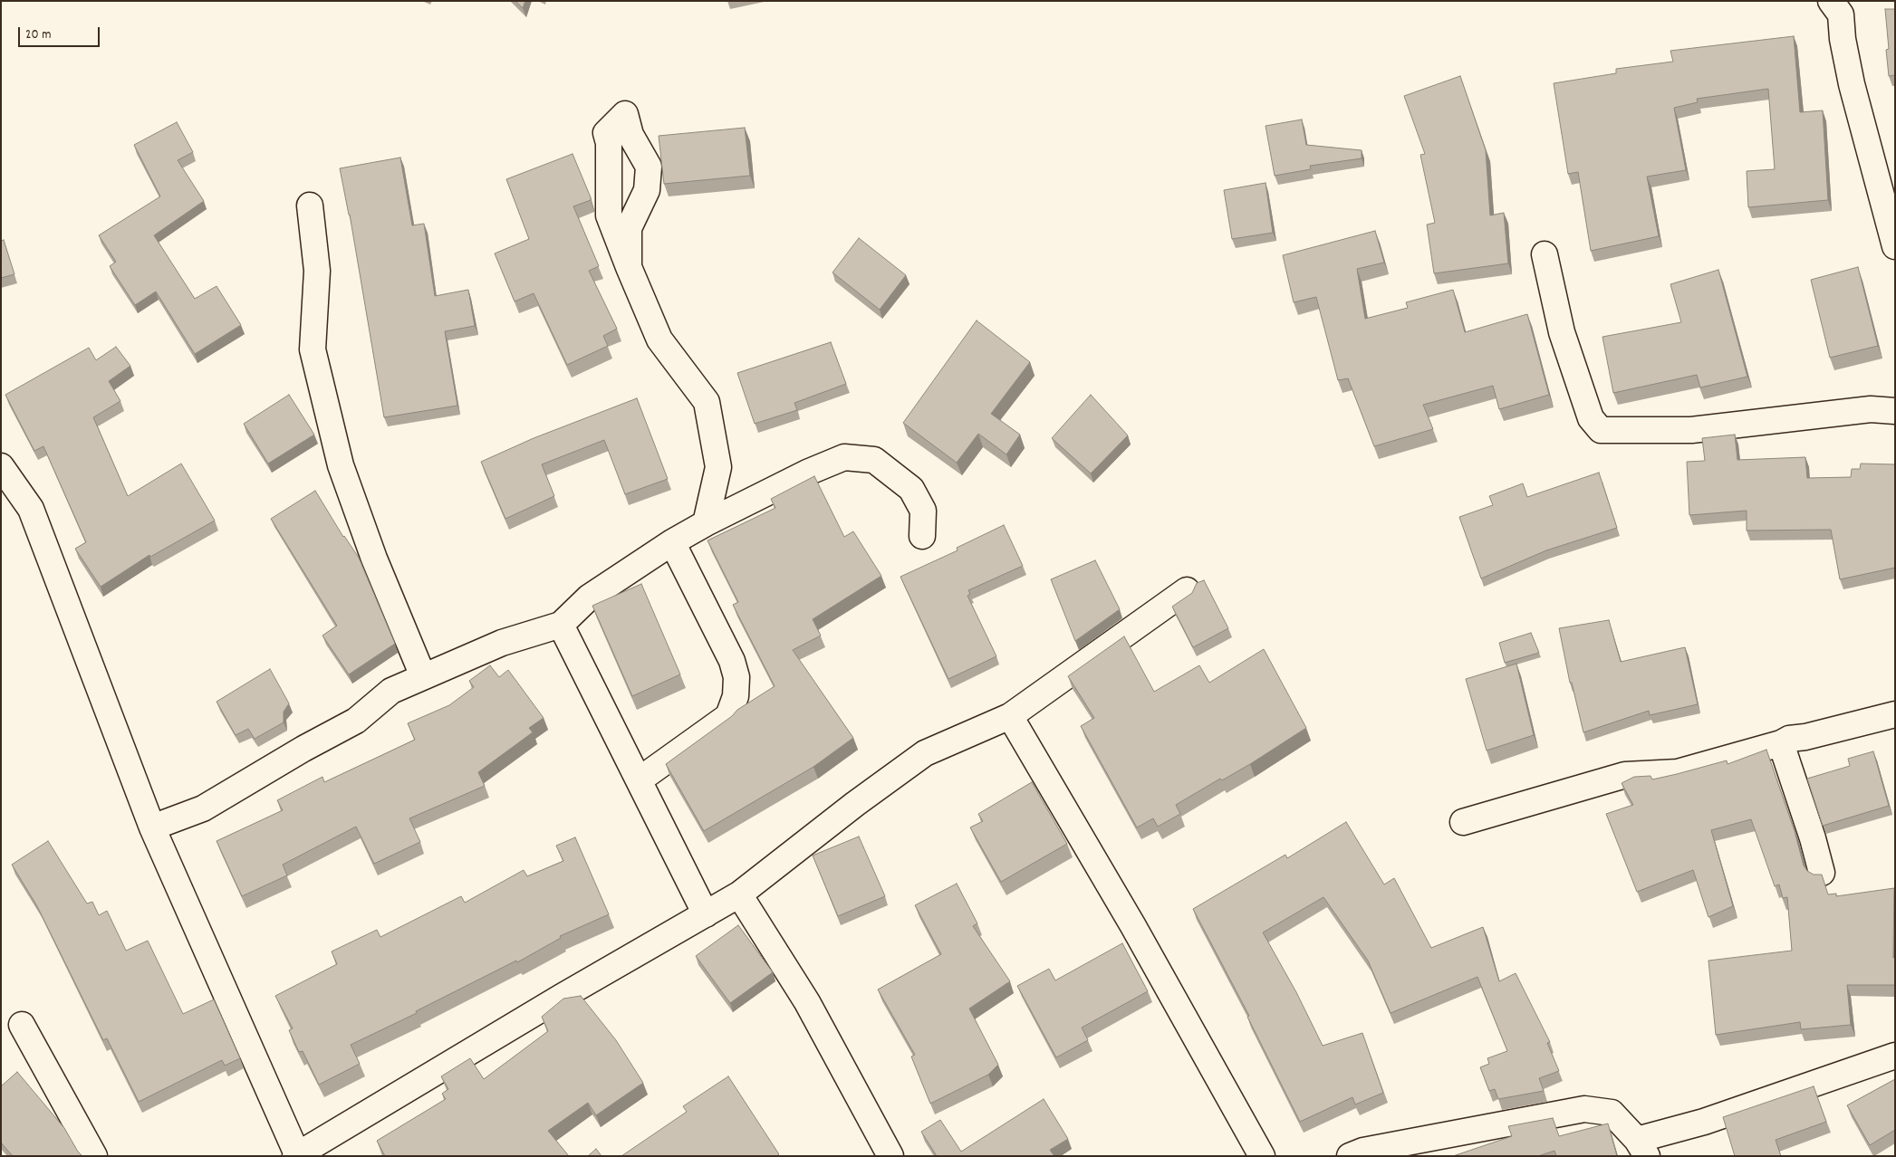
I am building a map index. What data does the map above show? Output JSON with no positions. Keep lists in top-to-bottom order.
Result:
{
  "scale_bar": "20 m"
}
